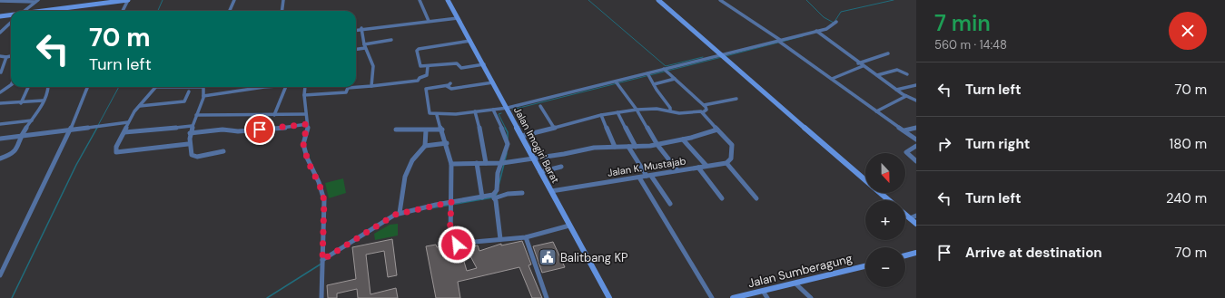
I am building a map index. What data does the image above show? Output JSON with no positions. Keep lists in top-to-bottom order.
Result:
{
  "streets": {
    "main road": ["Jalan Imogiri Barat", "Jalan Sumberagung"],
    "street": ["Jalan K. Mustajab"]
  },
  "crossings": [
    ["Jalan Imogiri Barat", "Jalan K. Mustajab"]
  ],
  "places": {
    "public building": ["Balitbang KP"]
  },
  "north": "bottom",
  "page": {
    "heading": ["7 min", "560 m · 14:48"],
    "turn": ["70 m", "Turn left"],
    "list": [
      {
        "name": "Turn left",
        "value": "70 m"
      },
      {
        "name": "Turn right",
        "value": "180 m"
      },
      {
        "name": "Turn left",
        "value": "240 m"
      },
      {
        "name": "Arrive at destination",
        "value": "70 m"
      }
    ],
    "map_buttons": ["+", "−"]
  }
}
